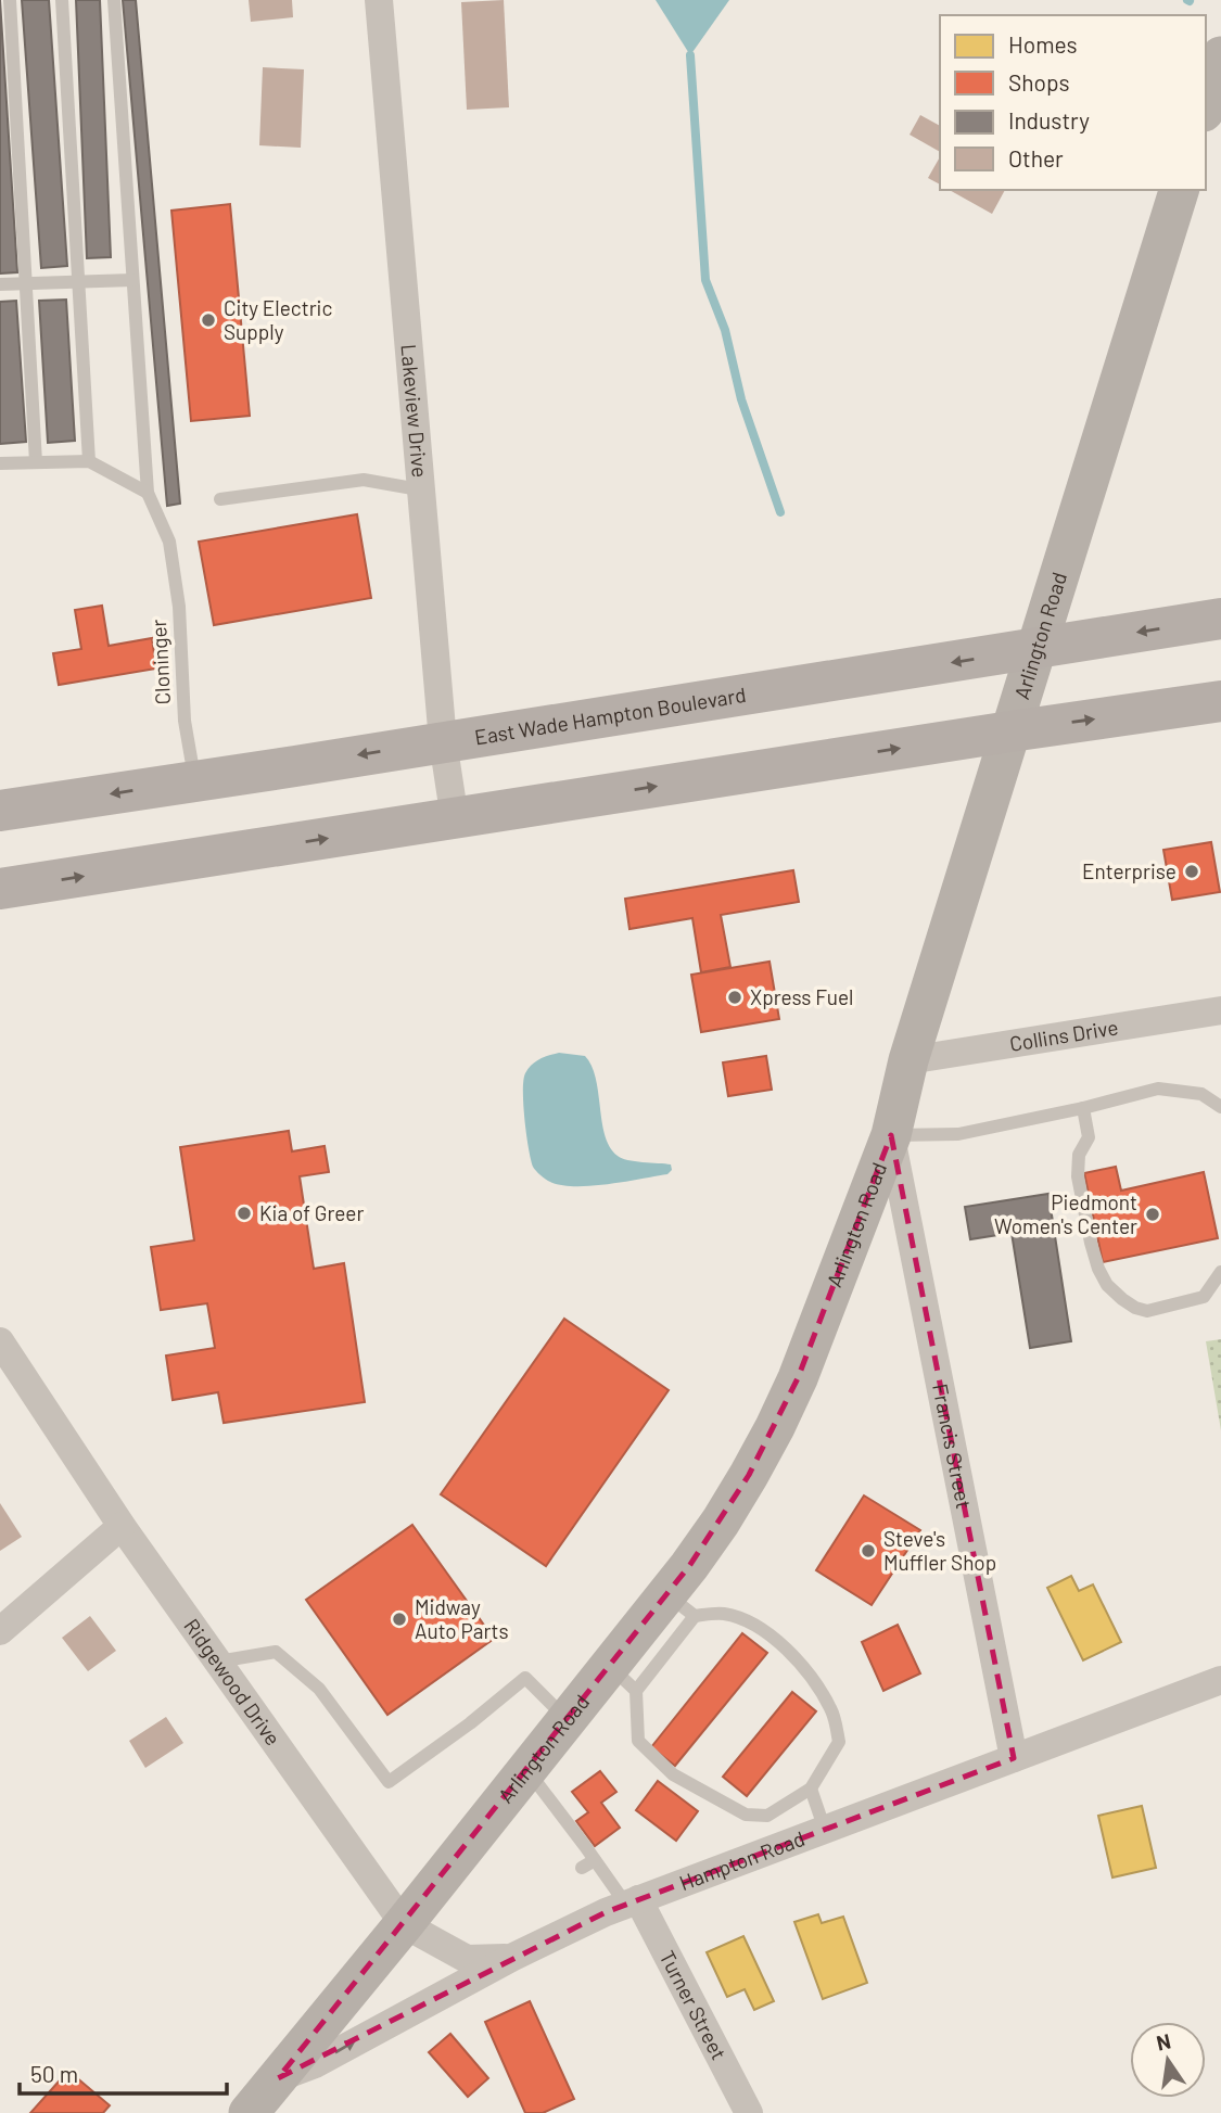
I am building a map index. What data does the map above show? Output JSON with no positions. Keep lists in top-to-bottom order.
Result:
{
  "streets": {
    "main road": ["Arlington Road", "East Wade Hampton Boulevard"],
    "street": [
      "Lakeview Drive",
      "Collins Drive",
      "Francis Street",
      "Ridgewood Drive",
      "Hampton Road",
      "Turner Street"
    ],
    "lane": ["Cloninger"]
  },
  "crossings": [
    ["Lakeview Drive", "East Wade Hampton Boulevard"],
    ["Arlington Road", "East Wade Hampton Boulevard"],
    ["Arlington Road", "Collins Drive"],
    ["Arlington Road", "Francis Street"],
    ["Arlington Road", "Ridgewood Drive"],
    ["Arlington Road", "Hampton Road"],
    ["Cloninger", "East Wade Hampton Boulevard"],
    ["Francis Street", "Hampton Road"],
    ["Ridgewood Drive", "Hampton Road"],
    ["Hampton Road", "Turner Street"]
  ],
  "places": [
    "City Electric Supply",
    "Enterprise",
    "Xpress Fuel",
    "Kia of Greer",
    "Piedmont Women's Center",
    "Steve's Muffler Shop",
    "Midway Auto Parts"
  ],
  "legend": [
    "Homes",
    "Shops",
    "Industry",
    "Other"
  ],
  "scale_bar": "50 m",
  "north": "top"
}
